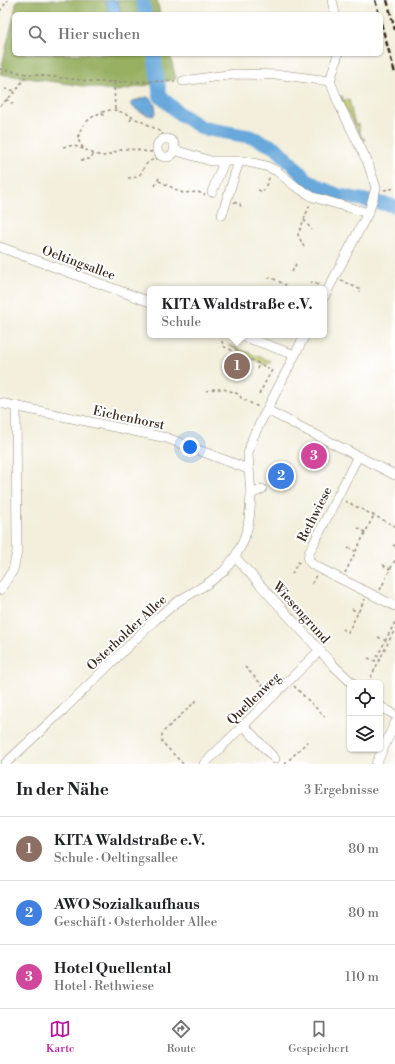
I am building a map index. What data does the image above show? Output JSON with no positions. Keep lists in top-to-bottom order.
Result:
{
  "streets": {
    "street": [
      "Oeltingsallee",
      "Eichenhorst",
      "Rethwiese",
      "Wiesengrund",
      "Osterholder Allee",
      "Quellenweg"
    ]
  },
  "crossings": [
    ["Eichenhorst", "Osterholder Allee"],
    ["Wiesengrund", "Osterholder Allee"],
    ["Wiesengrund", "Quellenweg"]
  ],
  "page": {
    "search": "Hier suchen",
    "popup": ["KITA Waldstraße e.V.", "Schule"],
    "pins": ["1", "3", "2"],
    "heading": ["In der Nähe", "3 Ergebnisse"],
    "list": [
      {
        "mark": "1",
        "name": "KITA Waldstraße e.V.",
        "note": "Schule · Oeltingsallee",
        "value": "80 m"
      },
      {
        "mark": "2",
        "name": "AWO Sozialkaufhaus",
        "note": "Geschäft · Osterholder Allee",
        "value": "80 m"
      },
      {
        "mark": "3",
        "name": "Hotel Quellental",
        "note": "Hotel · Rethwiese",
        "value": "110 m"
      }
    ],
    "nav": ["Karte", "Route", "Gespeichert"]
  }
}
